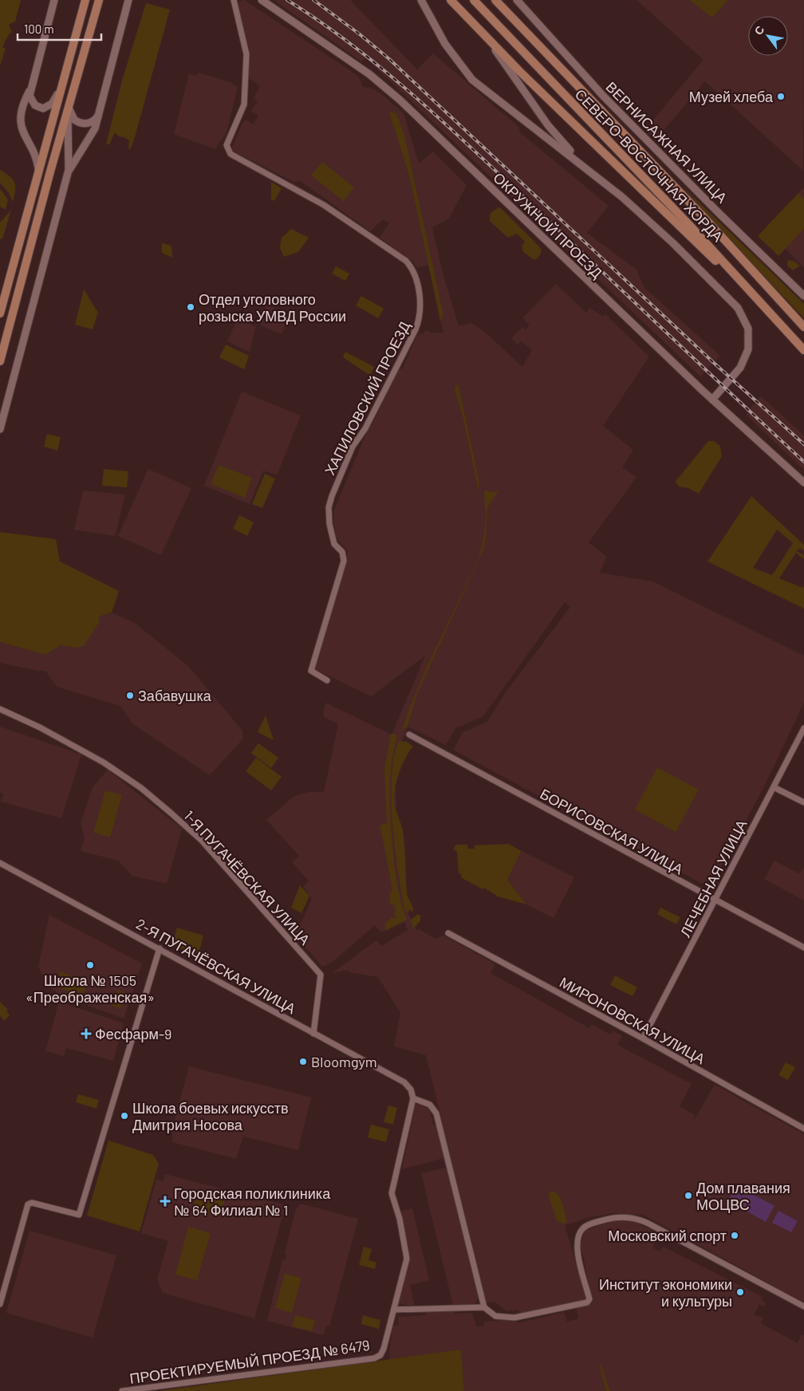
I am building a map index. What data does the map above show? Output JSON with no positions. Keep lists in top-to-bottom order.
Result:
{
  "streets": {
    "main road": ["СЕВЕРО-ВОСТОЧНАЯ ХОРДА"],
    "street": [
      "ВЕРНИСАЖНАЯ УЛИЦА",
      "ОКРУЖНОЙ ПРОЕЗД",
      "ХАПИЛОВСКИЙ ПРОЕЗД",
      "БОРИСОВСКАЯ УЛИЦА",
      "1-Я ПУГАЧЁВСКАЯ УЛИЦА",
      "ЛЕЧЕБНАЯ УЛИЦА",
      "2-Я ПУГАЧЁВСКАЯ УЛИЦА",
      "МИРОНОВСКАЯ УЛИЦА",
      "ПРОЕКТИРУЕМЫЙ ПРОЕЗД № 6479"
    ]
  },
  "crossings": [
    ["БОРИСОВСКАЯ УЛИЦА", "ЛЕЧЕБНАЯ УЛИЦА"],
    ["1-Я ПУГАЧЁВСКАЯ УЛИЦА", "2-Я ПУГАЧЁВСКАЯ УЛИЦА"],
    ["ЛЕЧЕБНАЯ УЛИЦА", "МИРОНОВСКАЯ УЛИЦА"],
    ["2-Я ПУГАЧЁВСКАЯ УЛИЦА", "ПРОЕКТИРУЕМЫЙ ПРОЕЗД № 6479"]
  ],
  "places": {
    "other": [
      "Музей хлеба",
      "Отдел уголовного розыска УМВД России",
      "Забавушка",
      "Школа № 1505 «Преображенская»",
      "Bloomgym",
      "Школа боевых искусств Дмитрия Носова",
      "Дом плавания МОЦВС",
      "Московский спорт",
      "Институт экономики и культуры"
    ],
    "health": ["Фесфарм-9", "Городская поликлиника № 64 Филиал № 1"]
  },
  "scale_bar": "100 m",
  "north": "top left"
}
